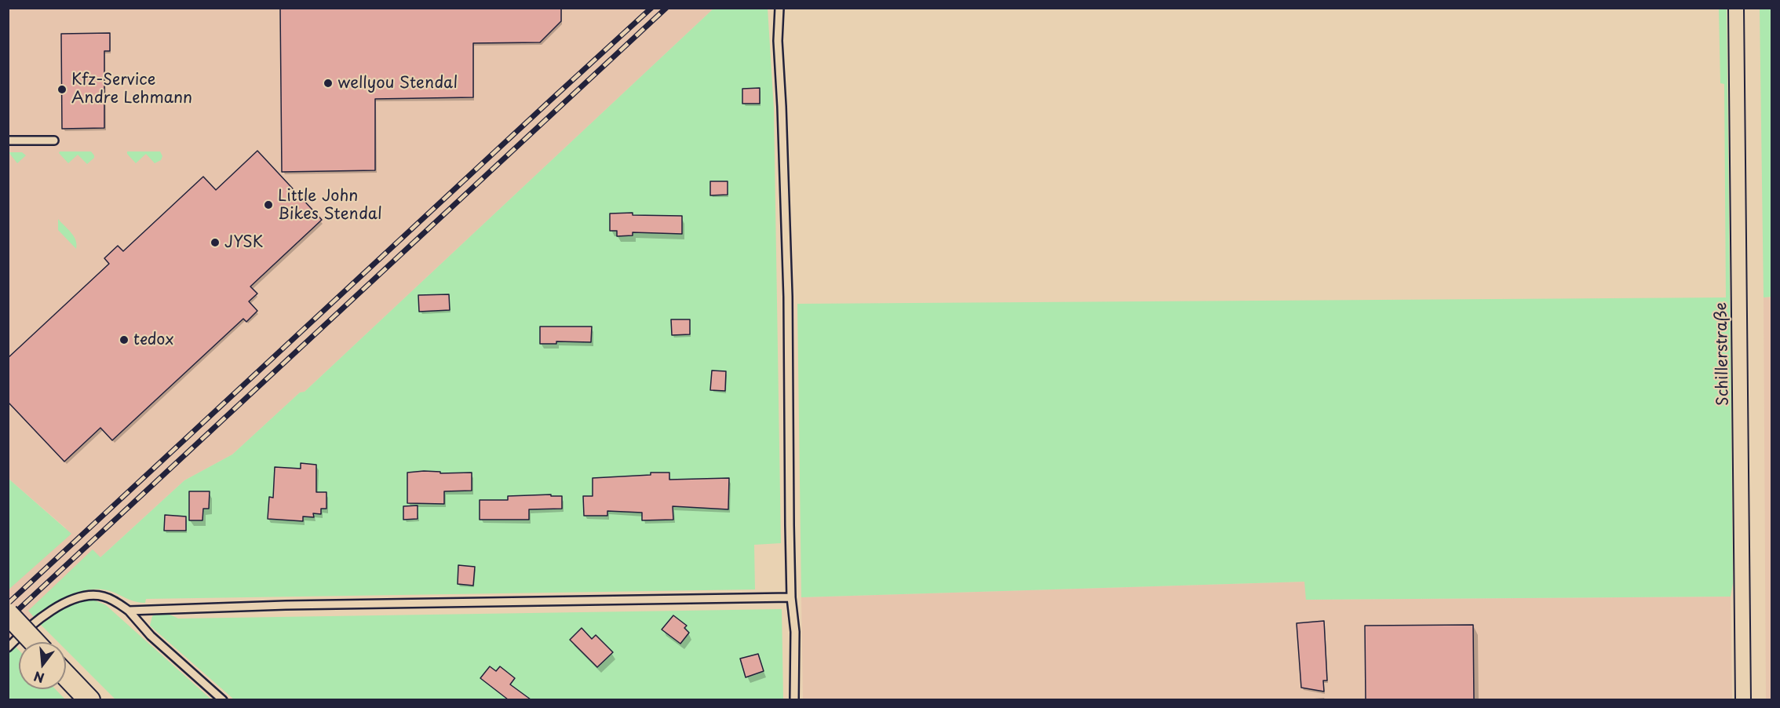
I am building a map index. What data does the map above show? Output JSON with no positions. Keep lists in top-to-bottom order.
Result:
{
  "streets": {
    "street": ["Schillerstraße"]
  },
  "places": [
    "wellyou Stendal",
    "Kfz-Service Andre Lehmann",
    "Little John Bikes Stendal",
    "JYSK",
    "tedox"
  ],
  "north": "bottom"
}
